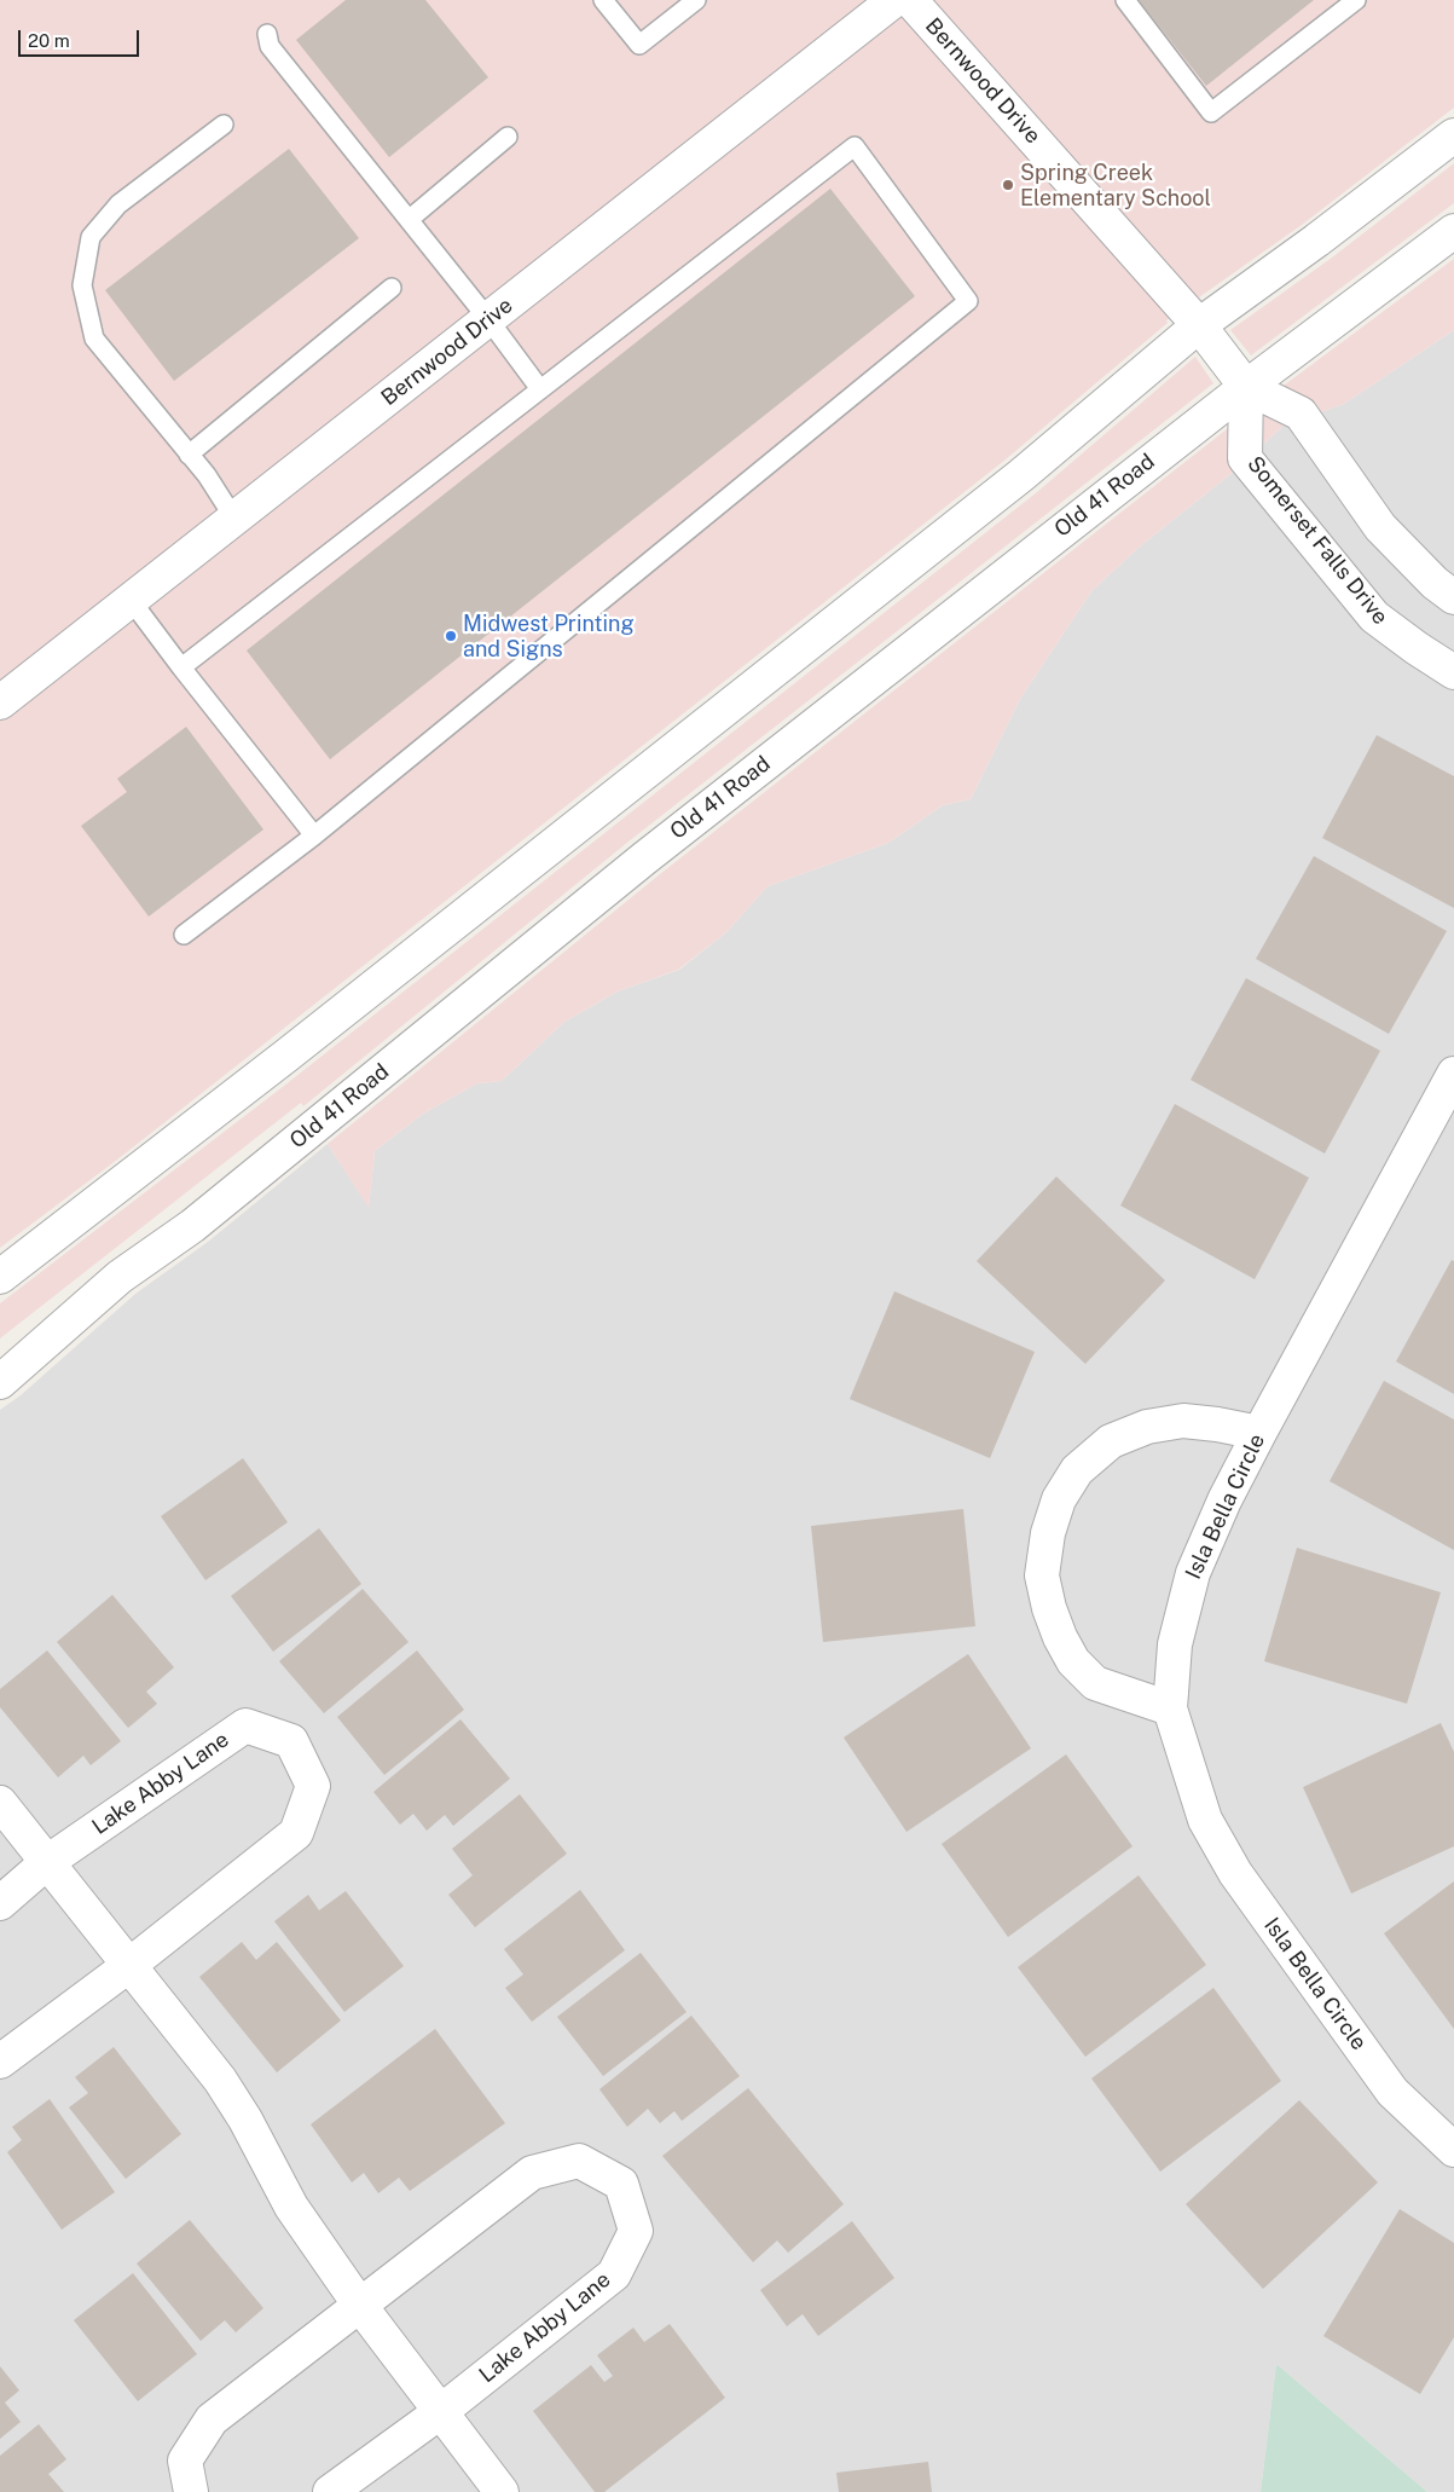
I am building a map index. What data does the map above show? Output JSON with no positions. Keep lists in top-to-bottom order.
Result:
{
  "streets": {
    "street": [
      "Bernwood Drive",
      "Old 41 Road",
      "Somerset Falls Drive",
      "Isla Bella Circle",
      "Lake Abby Lane"
    ]
  },
  "crossings": [
    ["Bernwood Drive", "Old 41 Road"],
    ["Bernwood Drive", "Somerset Falls Drive"],
    ["Old 41 Road", "Somerset Falls Drive"]
  ],
  "places": ["Spring Creek Elementary School", "Midwest Printing and Signs"],
  "scale_bar": "20 m"
}
